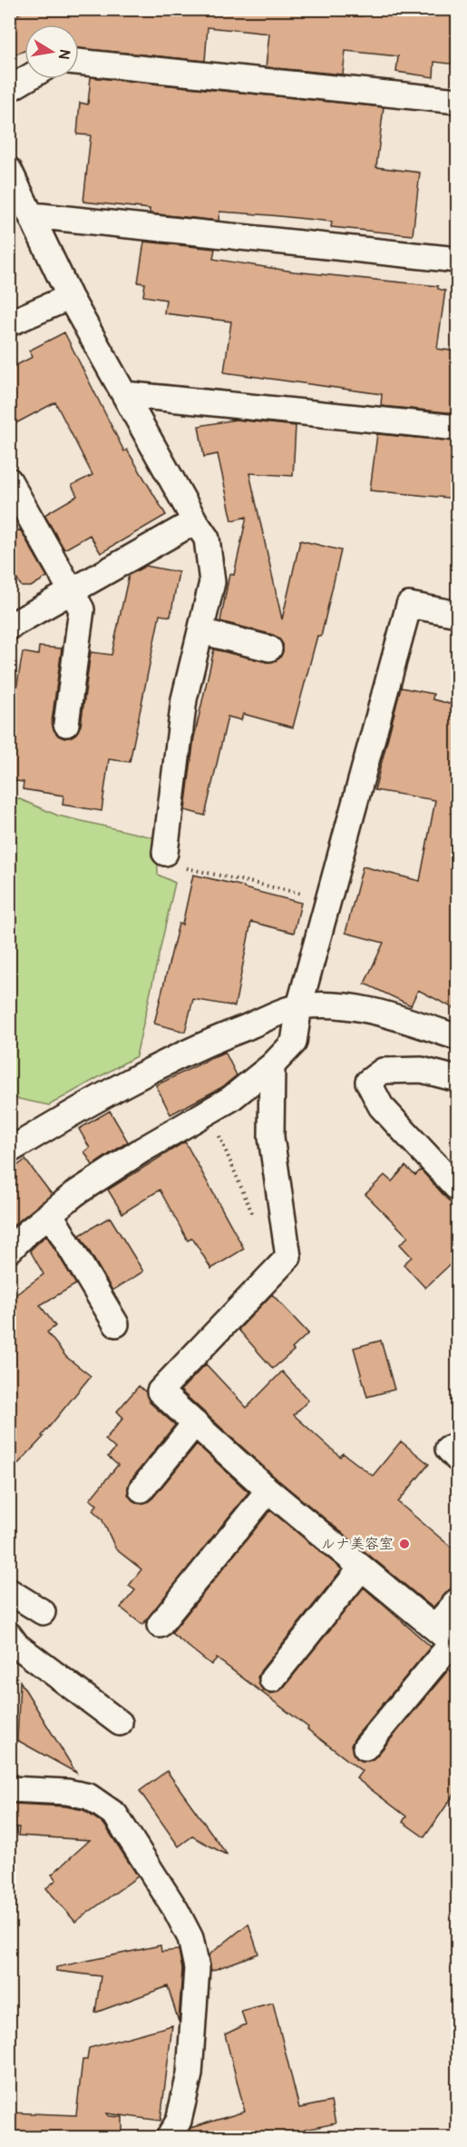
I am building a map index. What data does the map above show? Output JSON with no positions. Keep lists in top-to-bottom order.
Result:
{
  "places": ["ルナ美容室"],
  "north": "right"
}
